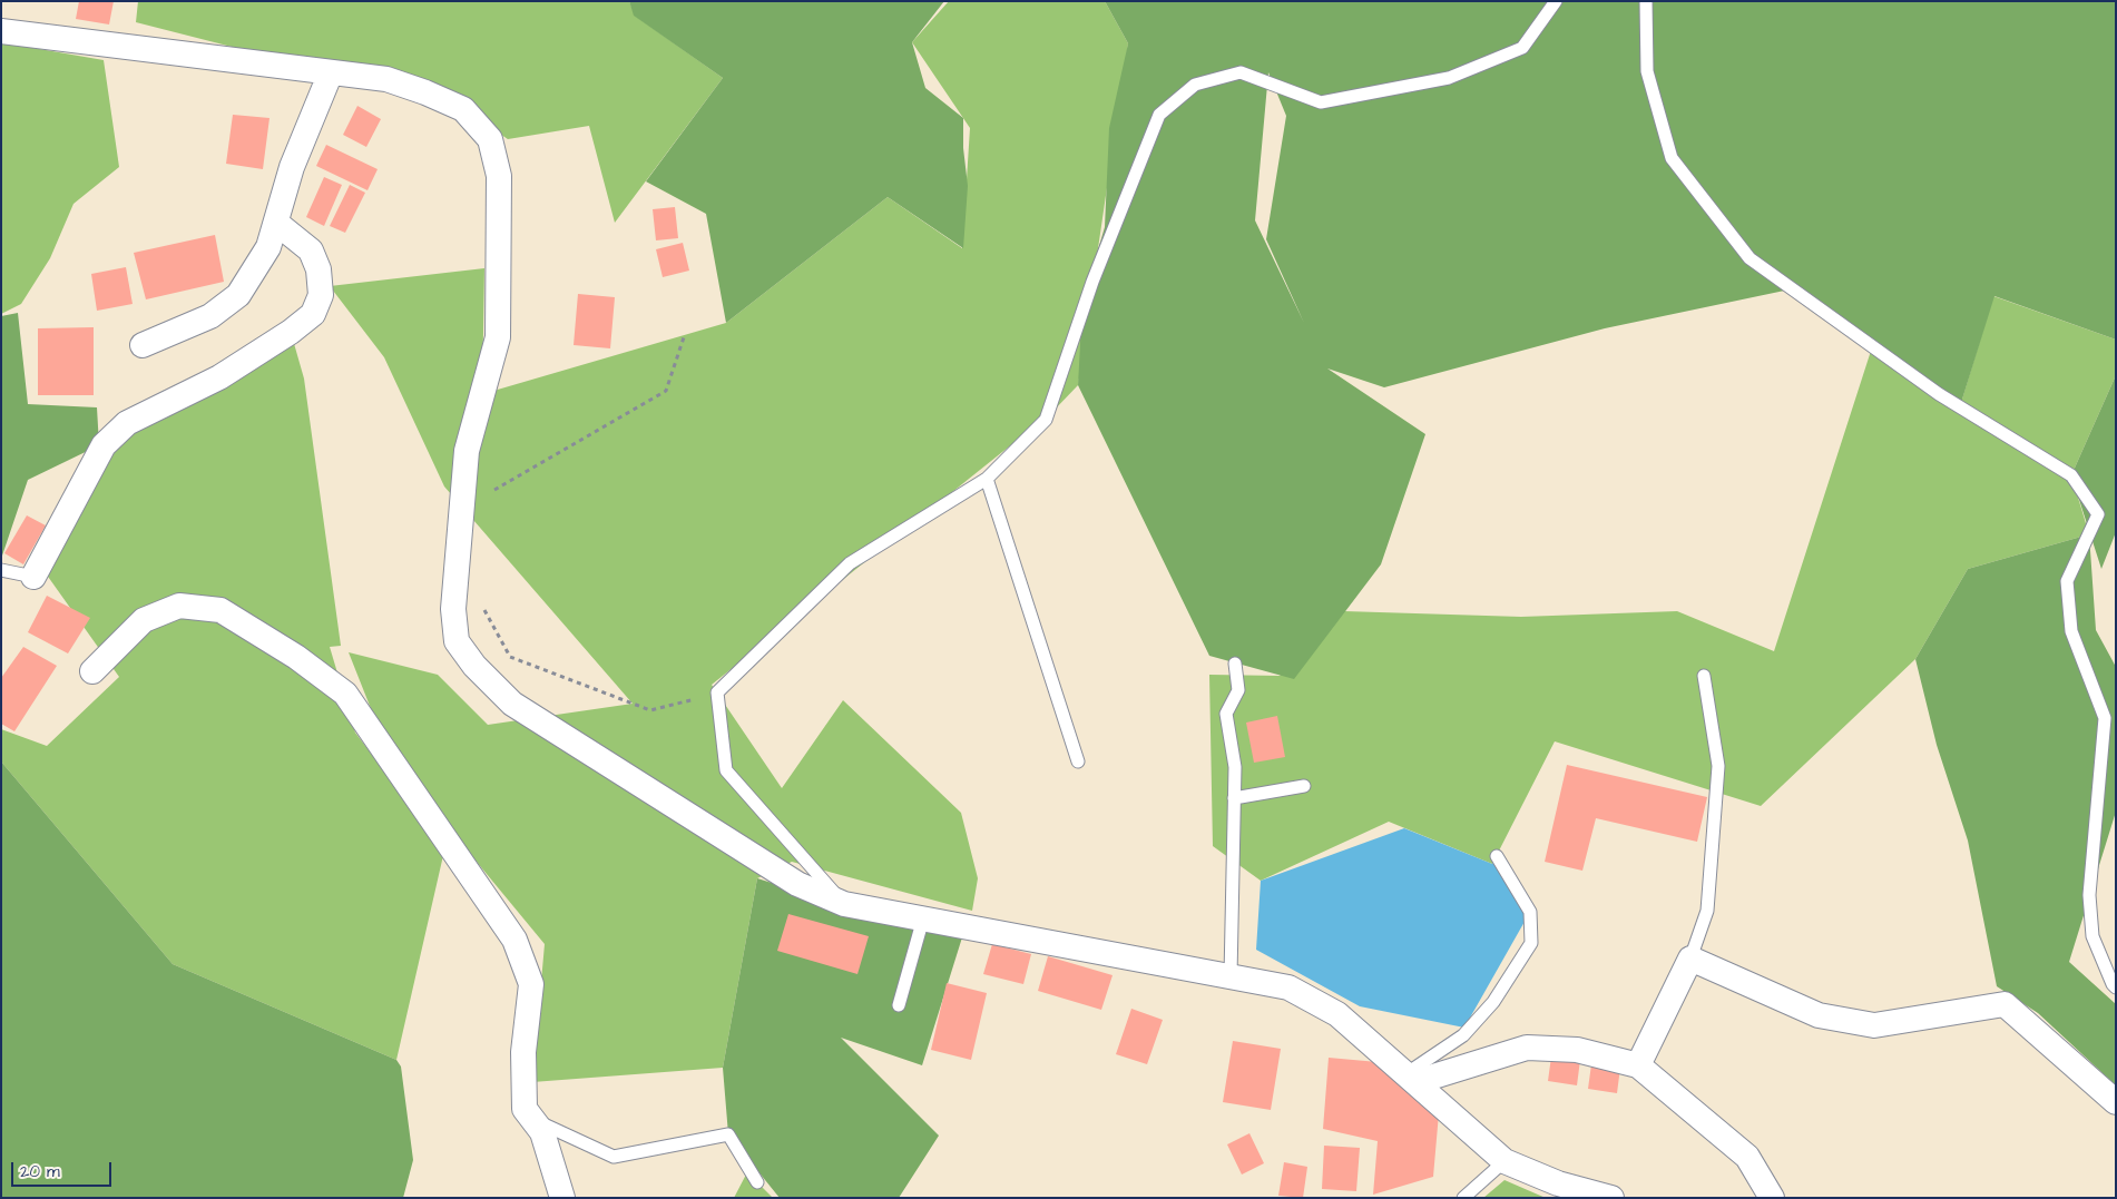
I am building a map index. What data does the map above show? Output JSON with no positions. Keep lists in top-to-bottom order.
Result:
{
  "scale_bar": "20 m"
}
